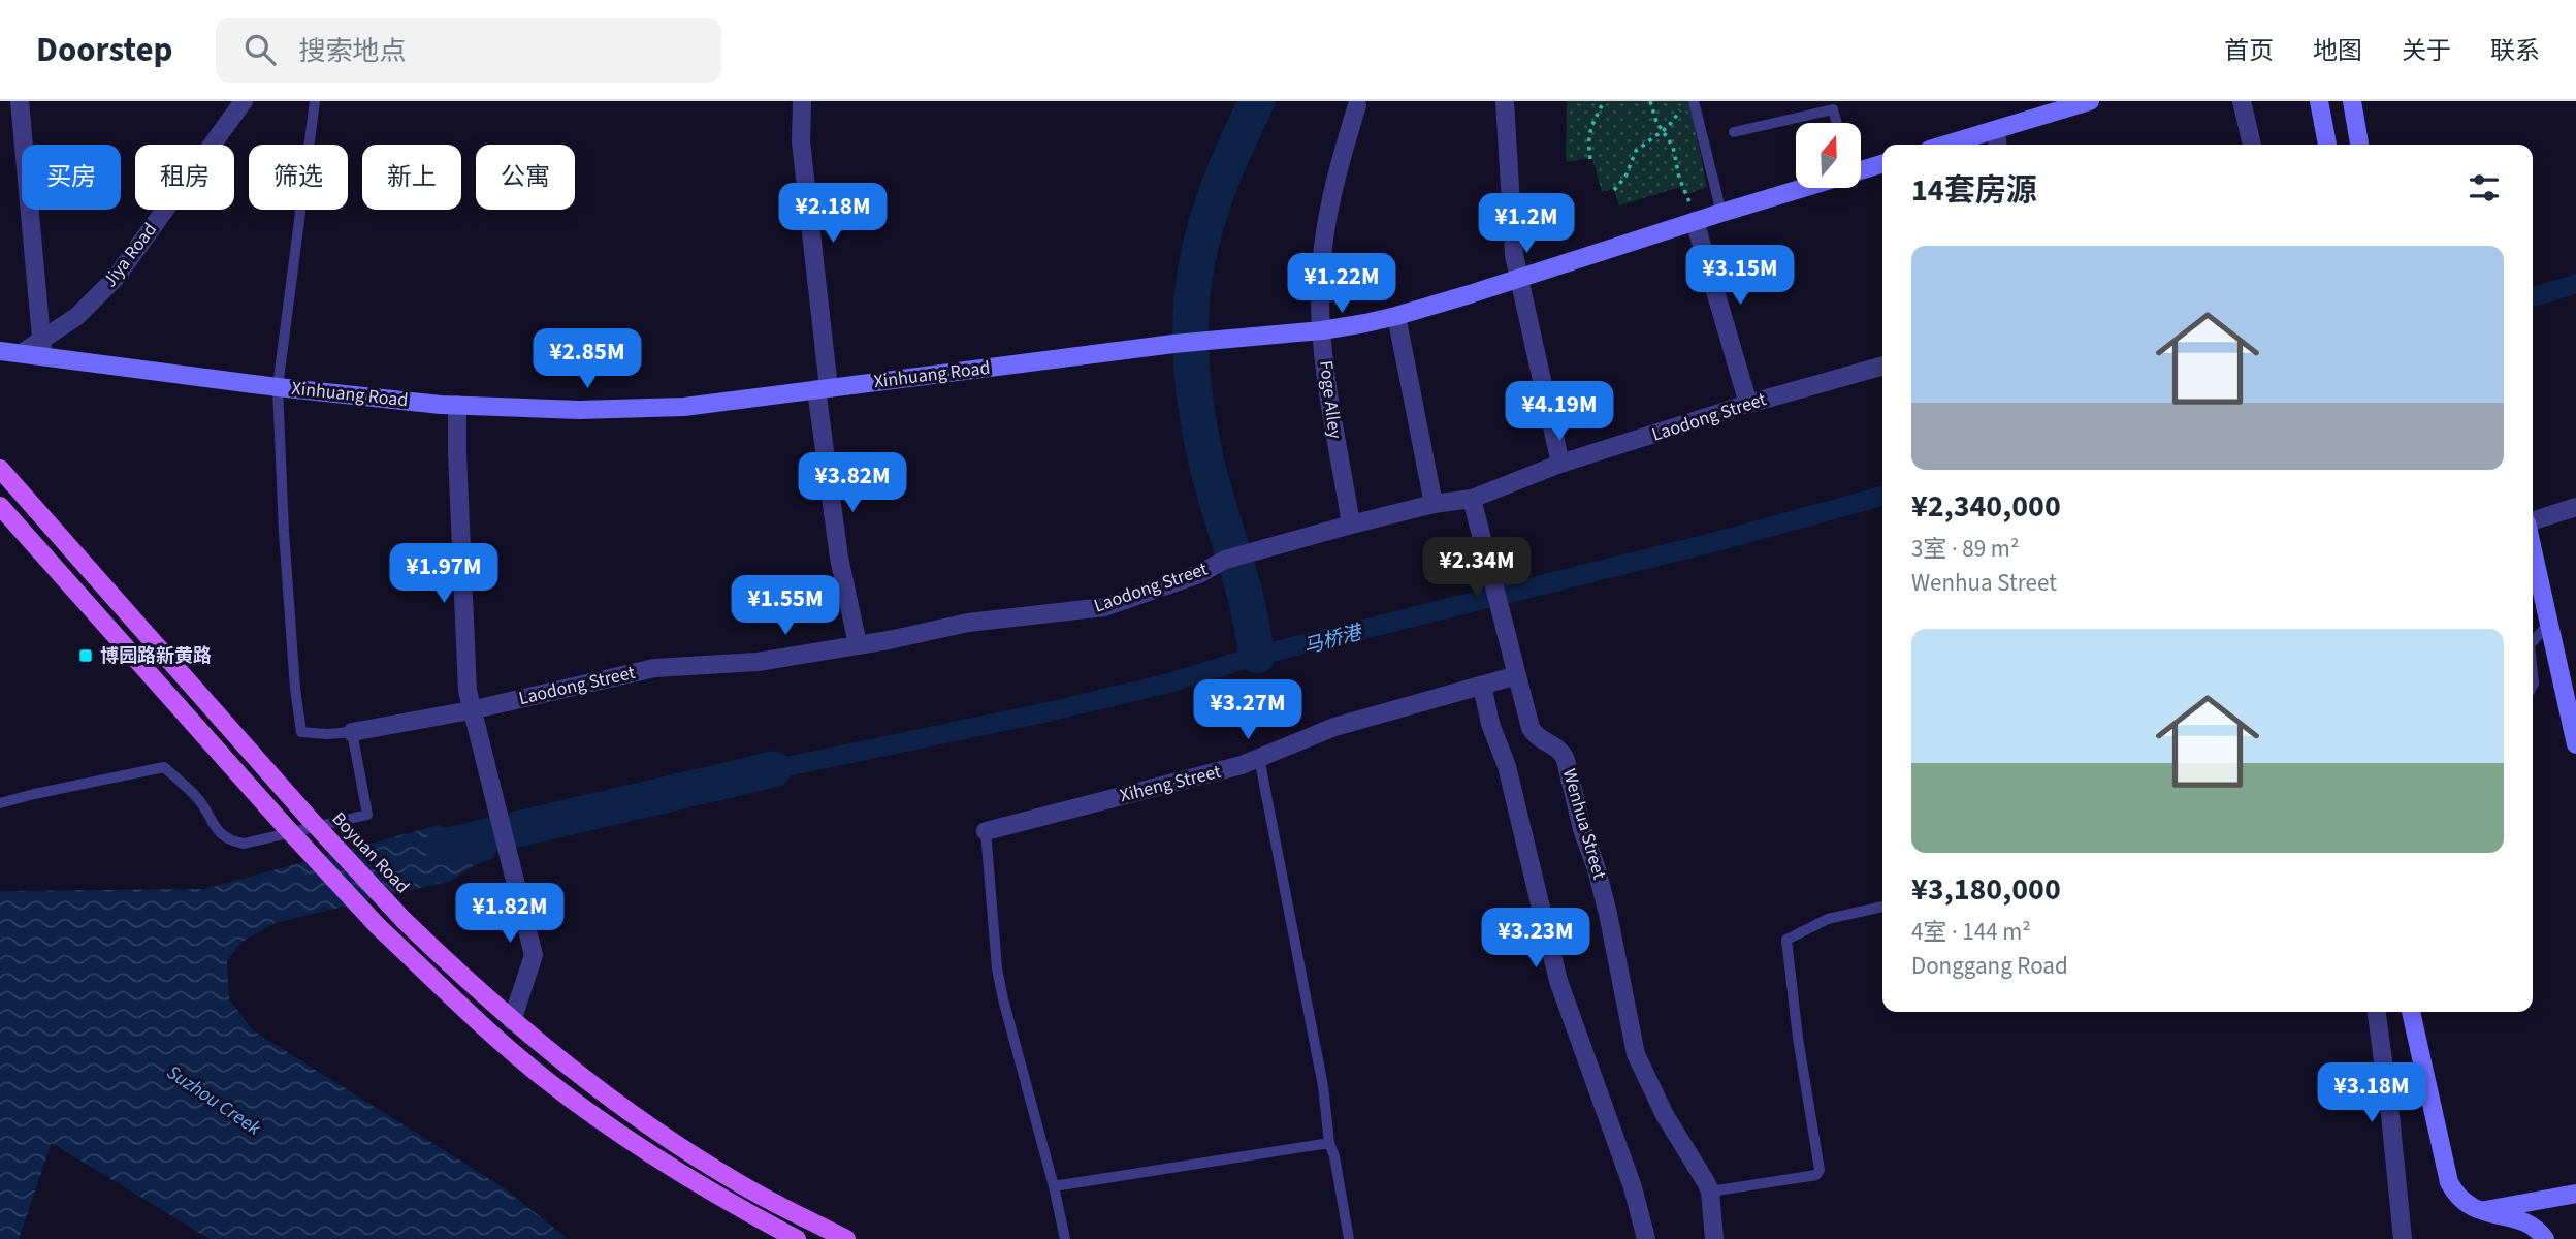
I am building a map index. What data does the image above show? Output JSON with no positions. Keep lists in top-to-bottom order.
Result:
{
  "streets": {
    "main road": ["Boyuan Road"],
    "street": [
      "Jiya Road",
      "Xinhuang Road",
      "Foge Alley",
      "Laodong Street",
      "Xiheng Street",
      "Wenhua Street"
    ]
  },
  "crossings": [
    ["Jiya Road", "Xinhuang Road"],
    ["Xinhuang Road", "Foge Alley"],
    ["Foge Alley", "Laodong Street"],
    ["Laodong Street", "Wenhua Street"],
    ["Xiheng Street", "Wenhua Street"]
  ],
  "water": ["马桥港", "Suzhou Creek"],
  "places": {
    "transit": ["博园路新黄路"]
  },
  "north": "top",
  "page": {
    "header": "Doorstep",
    "search": "搜索地点",
    "nav": [
      "首页",
      "地图",
      "关于",
      "联系"
    ],
    "chip": [
      "买房",
      "租房",
      "筛选",
      "新上",
      "公寓"
    ],
    "heading": "14套房源",
    "price": [
      "¥2.18M",
      "¥1.2M",
      "¥3.15M",
      "¥1.22M",
      "¥2.85M",
      "¥4.19M",
      "¥3.82M",
      "¥2.34M",
      "¥1.97M",
      "¥1.55M",
      "¥3.27M",
      "¥1.82M",
      "¥3.23M",
      "¥3.18M"
    ],
    "list": [
      {
        "name": "¥2,340,000",
        "note": "3室 · 89 m² · Wenhua Street"
      },
      {
        "name": "¥3,180,000",
        "note": "4室 · 144 m² · Donggang Road"
      }
    ]
  }
}
